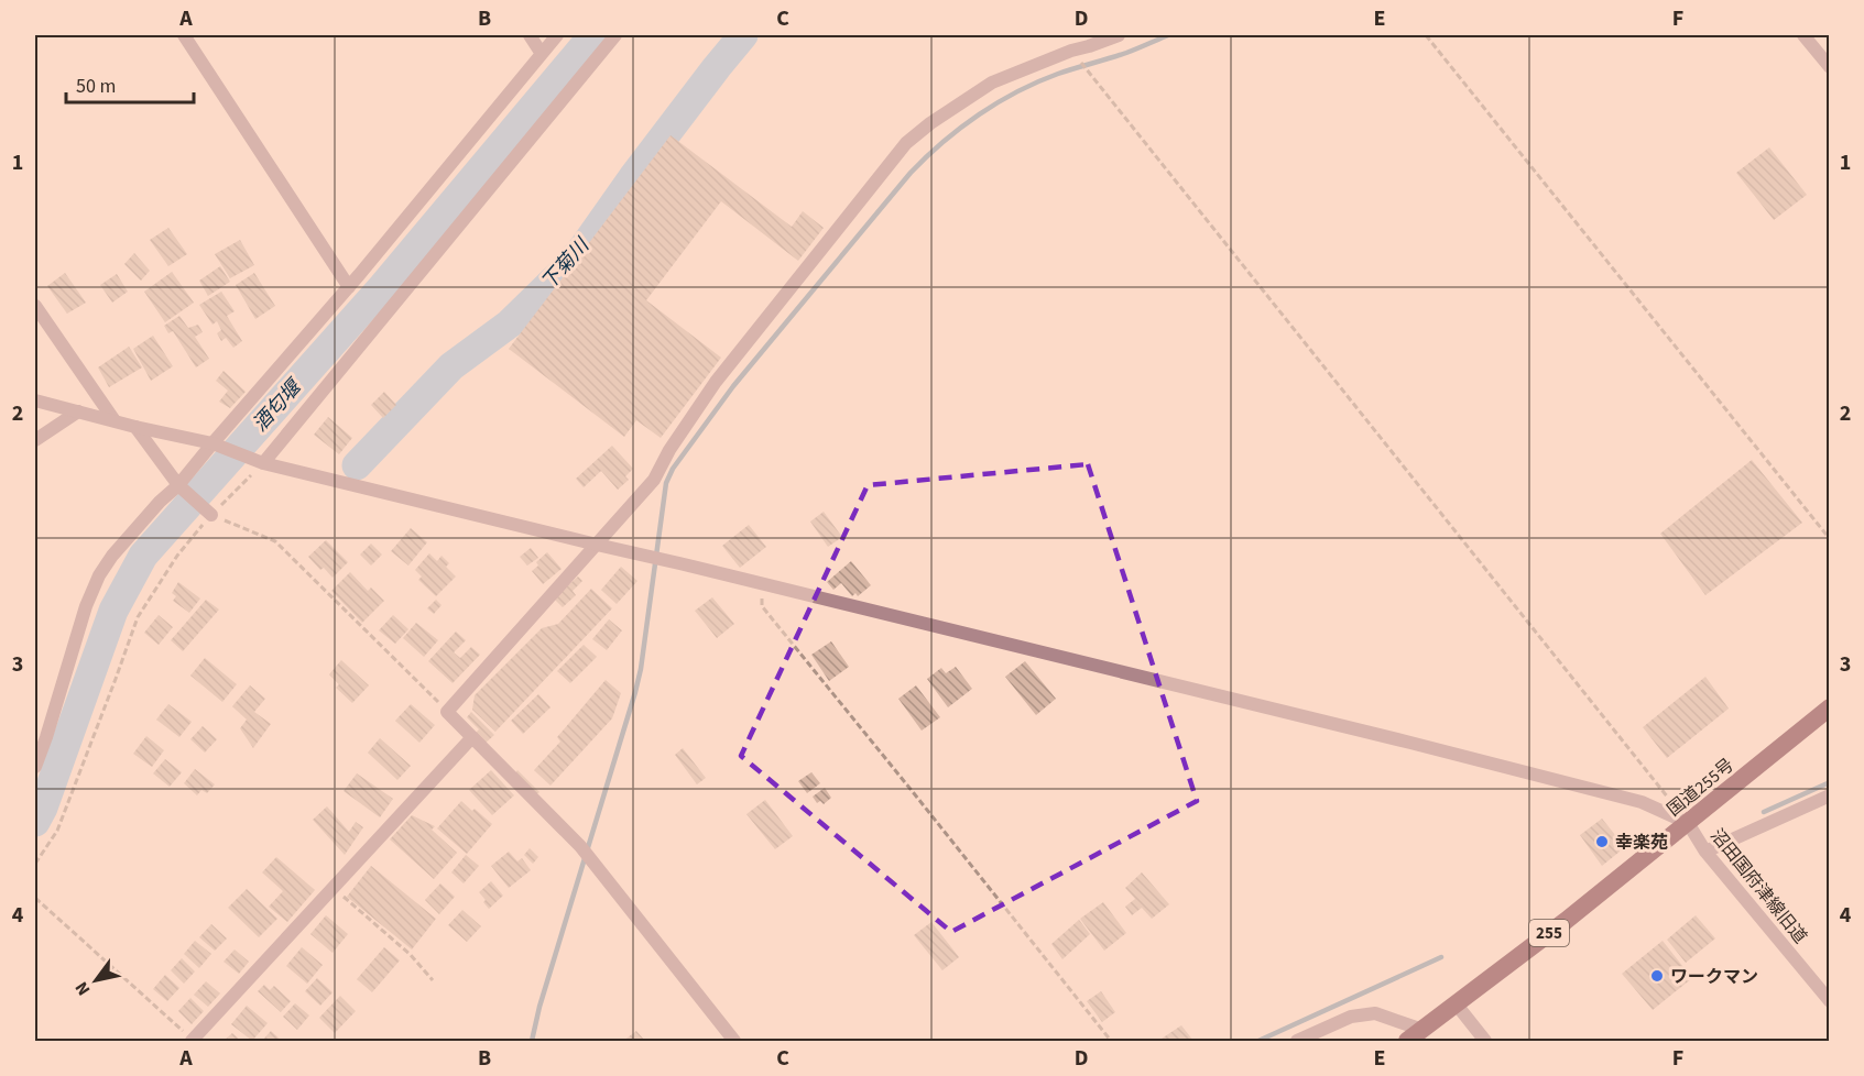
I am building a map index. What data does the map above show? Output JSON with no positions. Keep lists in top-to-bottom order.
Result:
{
  "streets": {
    "highway": ["国道255号", "255"],
    "street": ["沼田国府津線旧道"]
  },
  "crossings": [
    ["国道255号", "沼田国府津線旧道"]
  ],
  "water": ["下菊川", "酒匂堰"],
  "places": ["幸楽苑", "ワークマン"],
  "scale_bar": "50 m",
  "north": "bottom left",
  "grid": {
    "columns": [
      "A",
      "B",
      "C",
      "D",
      "E",
      "F"
    ],
    "rows": [
      "1",
      "2",
      "3",
      "4"
    ]
  }
}
